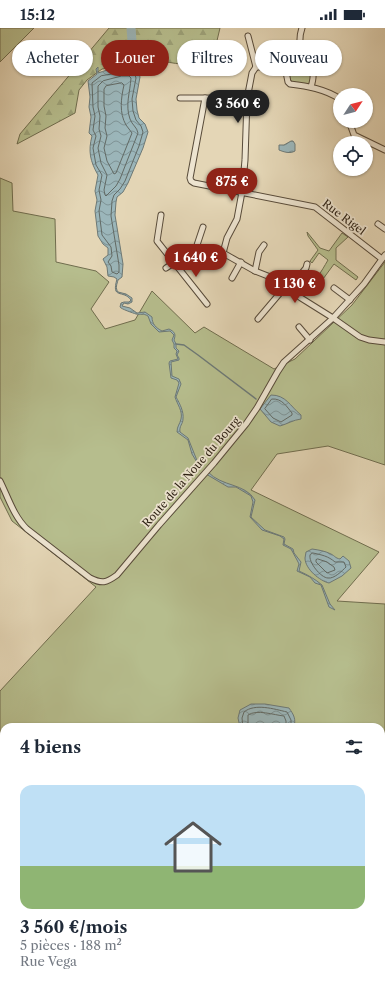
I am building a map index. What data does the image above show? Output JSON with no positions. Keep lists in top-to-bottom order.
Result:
{
  "streets": {
    "street": ["Rue Rigel", "Route de la Noue du Bourg"]
  },
  "crossings": [
    ["Rue Rigel", "Route de la Noue du Bourg"]
  ],
  "north": "top right",
  "page": {
    "status": "15:12",
    "chip": [
      "Acheter",
      "Louer",
      "Filtres",
      "Nouveau"
    ],
    "price": [
      "3 560 €",
      "875 €",
      "1 640 €",
      "1 130 €"
    ],
    "heading": "4 biens",
    "list": [
      {
        "name": "3 560 €/mois",
        "note": "5 pièces · 188 m² · Rue Vega"
      }
    ]
  }
}
